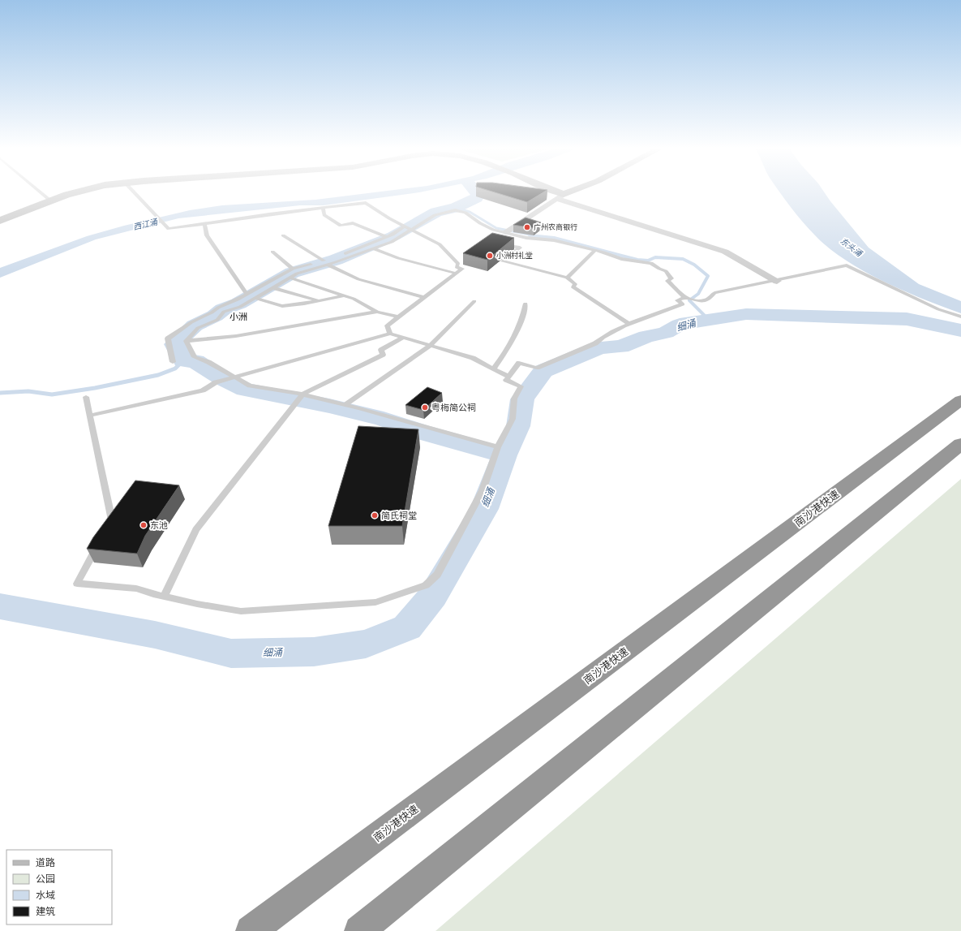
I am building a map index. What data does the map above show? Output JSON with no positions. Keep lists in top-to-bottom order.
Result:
{
  "streets": {
    "highway": ["南沙港快速"]
  },
  "districts": ["小洲"],
  "water": ["西江涌", "东头涌", "细涌"],
  "places": [
    "广州农商银行",
    "小洲村礼堂",
    "粤梅简公祠",
    "简氏祠堂",
    "东池"
  ],
  "legend": [
    "道路",
    "公园",
    "水域",
    "建筑"
  ]
}
